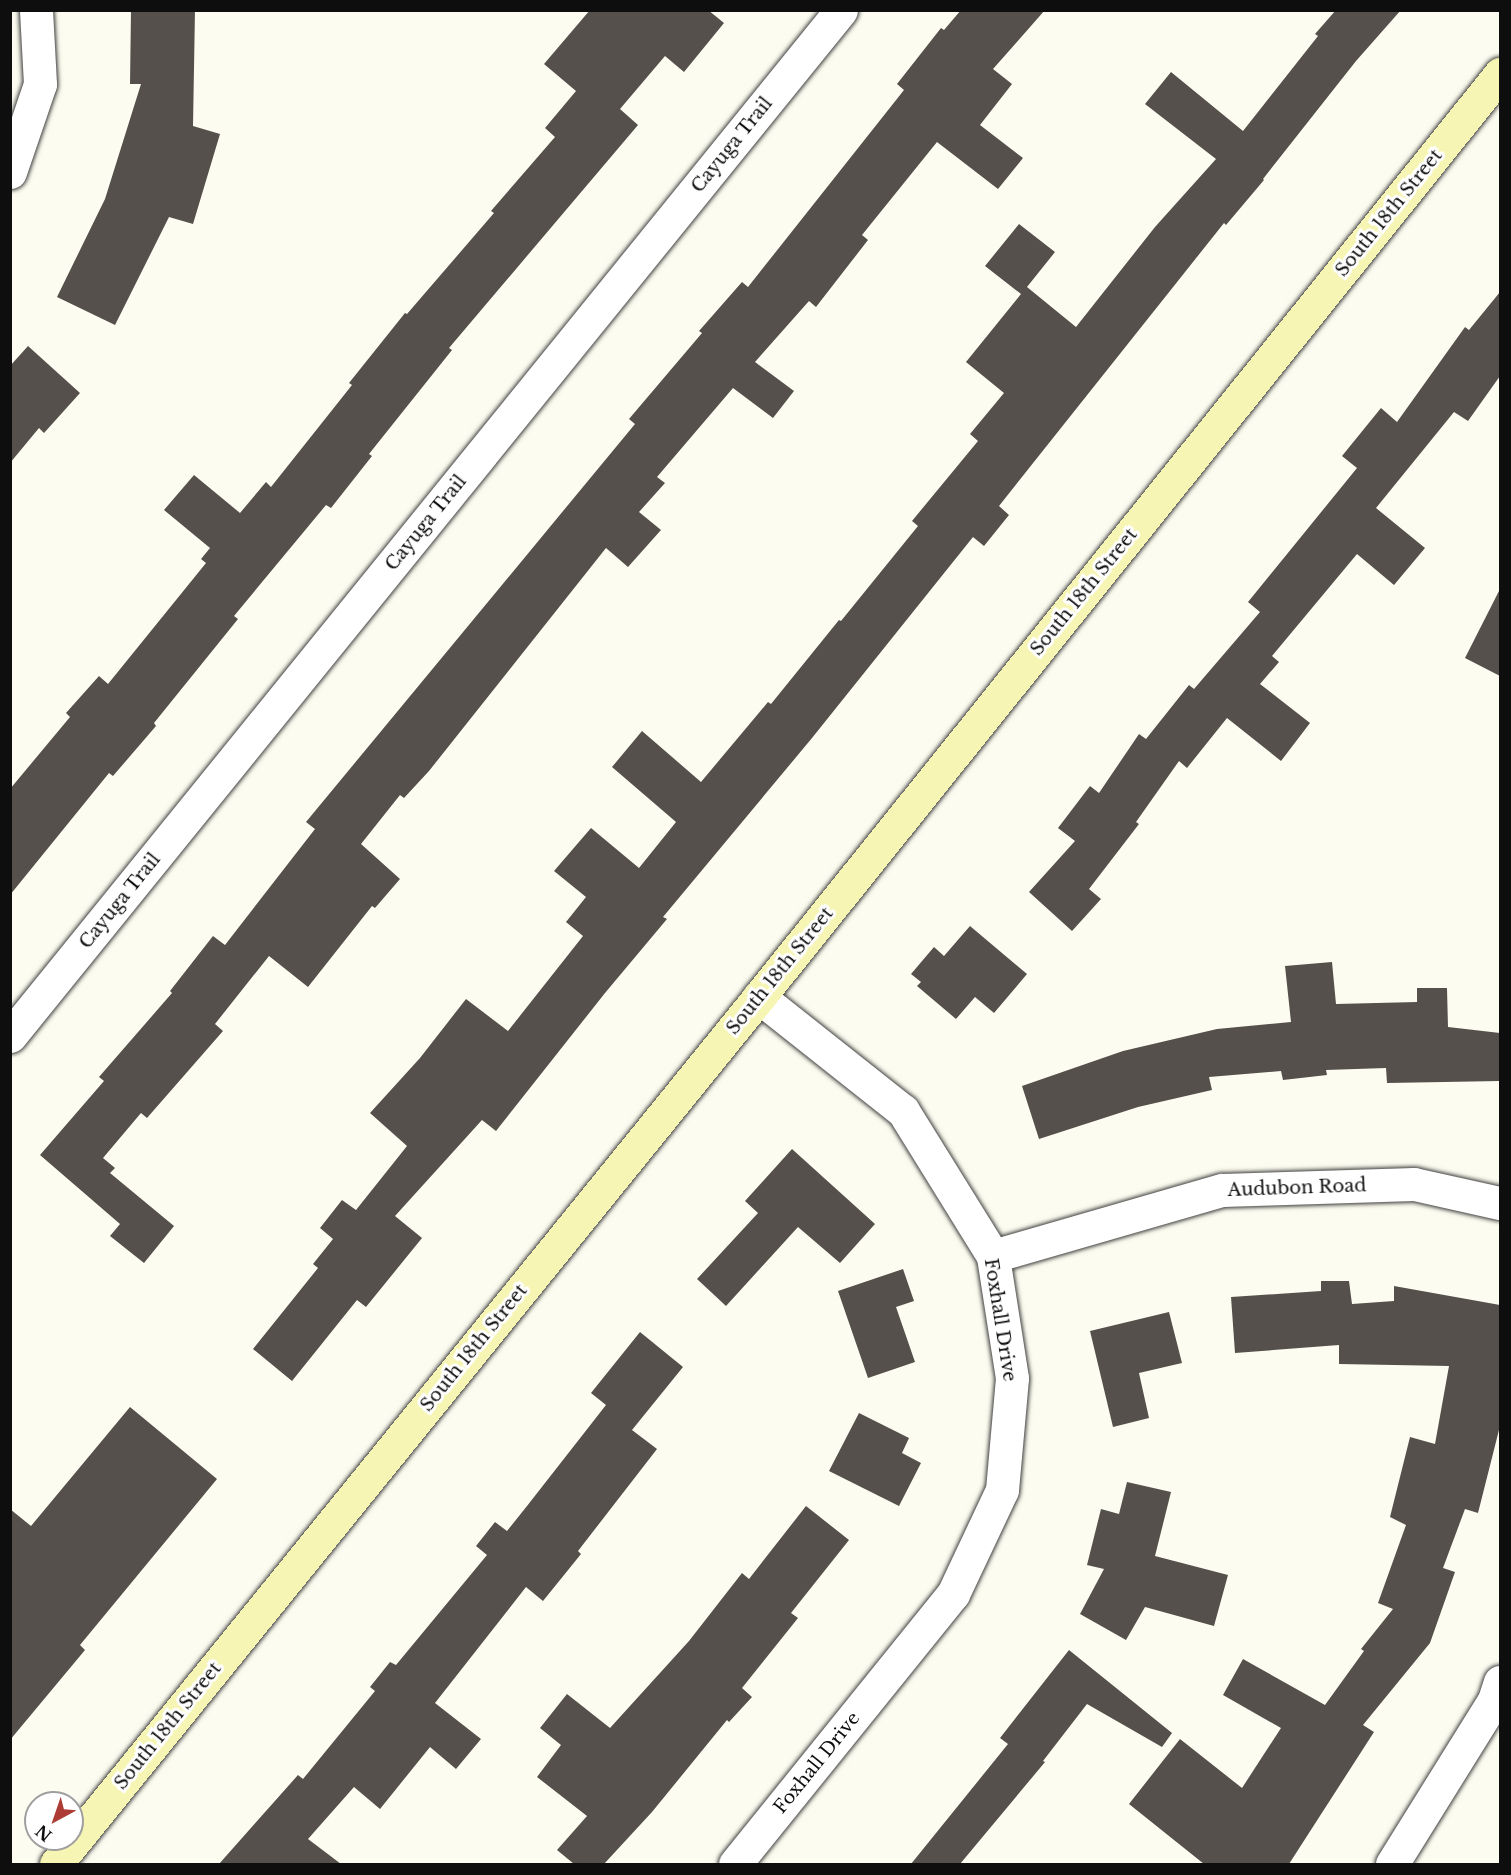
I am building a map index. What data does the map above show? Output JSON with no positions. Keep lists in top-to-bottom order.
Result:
{
  "streets": {
    "main road": ["South 18th Street"],
    "street": ["Cayuga Trail", "Audubon Road", "Foxhall Drive"]
  },
  "crossings": [
    ["South 18th Street", "Foxhall Drive"],
    ["Audubon Road", "Foxhall Drive"]
  ],
  "north": "bottom left"
}
